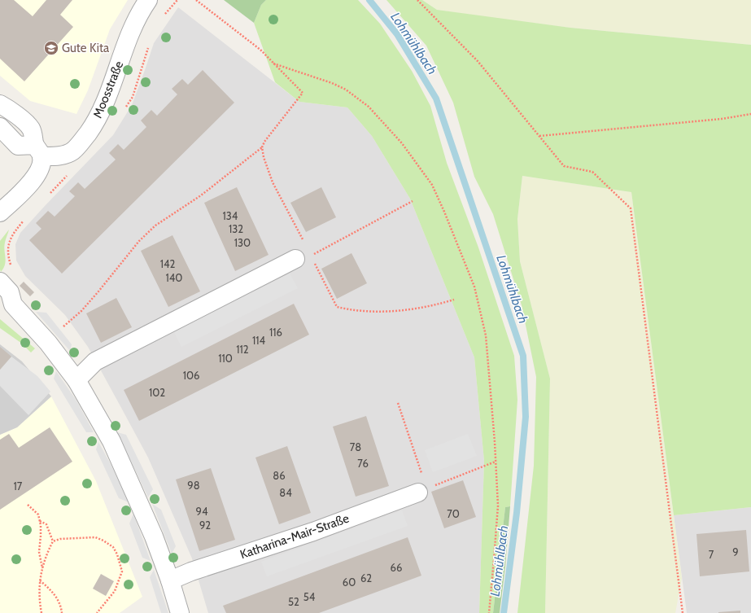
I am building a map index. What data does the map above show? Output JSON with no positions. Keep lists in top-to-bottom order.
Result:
{
  "streets": {
    "street": ["Moosstraße", "Katharina-Mair-Straße"]
  },
  "water": ["Lohmühlbach"],
  "places": {
    "school or university": ["Gute Kita"]
  },
  "house_numbers": [
    "134",
    "132",
    "130",
    "142",
    "140",
    "116",
    "114",
    "112",
    "110",
    "106",
    "102",
    "78",
    "76",
    "86",
    "98",
    "17",
    "84",
    "94",
    "70",
    "92",
    "9",
    "7",
    "66",
    "62",
    "60",
    "54",
    "52"
  ]
}
